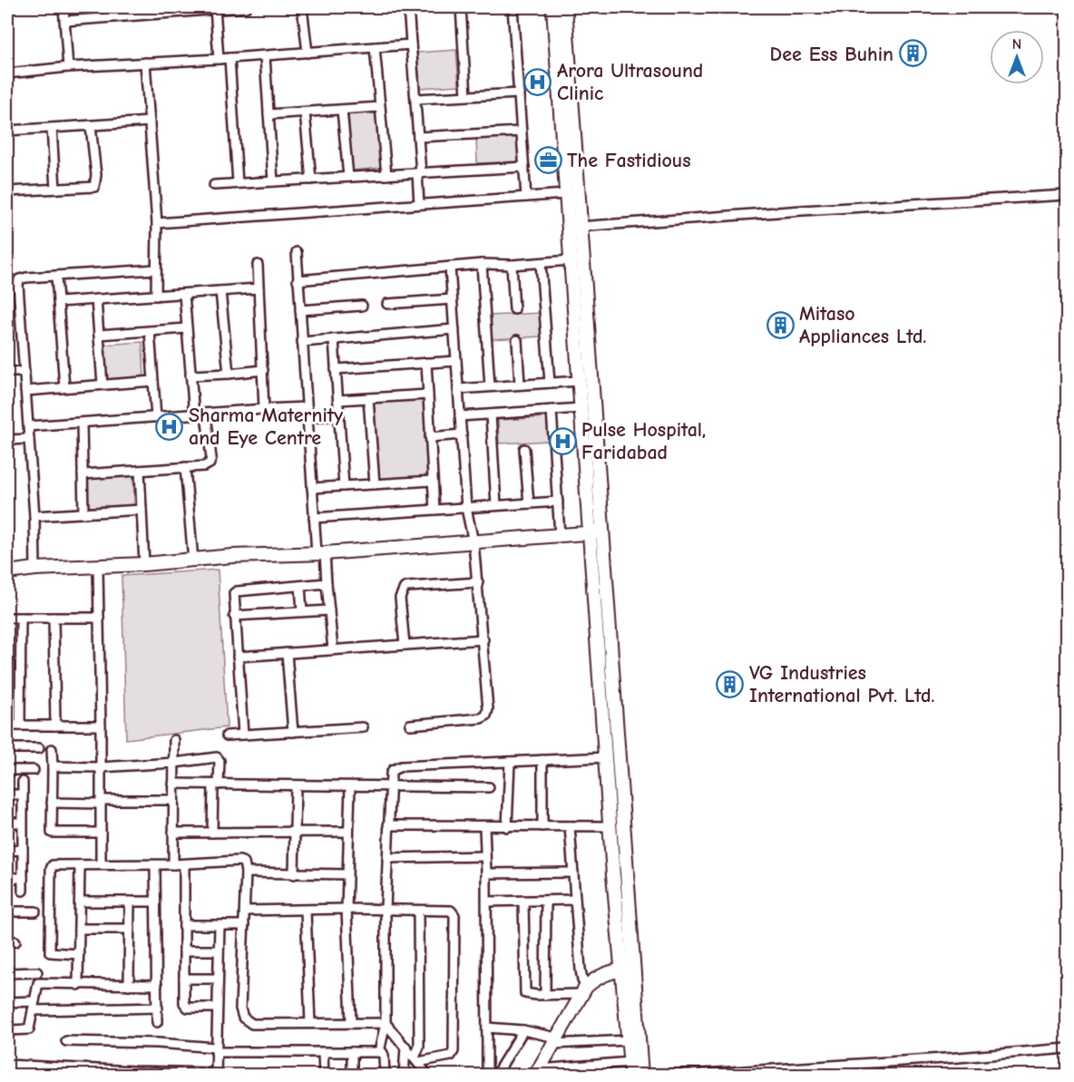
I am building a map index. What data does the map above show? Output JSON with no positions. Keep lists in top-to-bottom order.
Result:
{
  "places": {
    "building": ["Dee Ess Buhin", "Mitaso Appliances Ltd.", "VG Industries International Pvt. Ltd."],
    "hospital": ["Arora Ultrasound Clinic", "Sharma Maternity and Eye Centre", "Pulse Hospital, Faridabad"],
    "office": ["The Fastidious"]
  },
  "north": "top"
}
